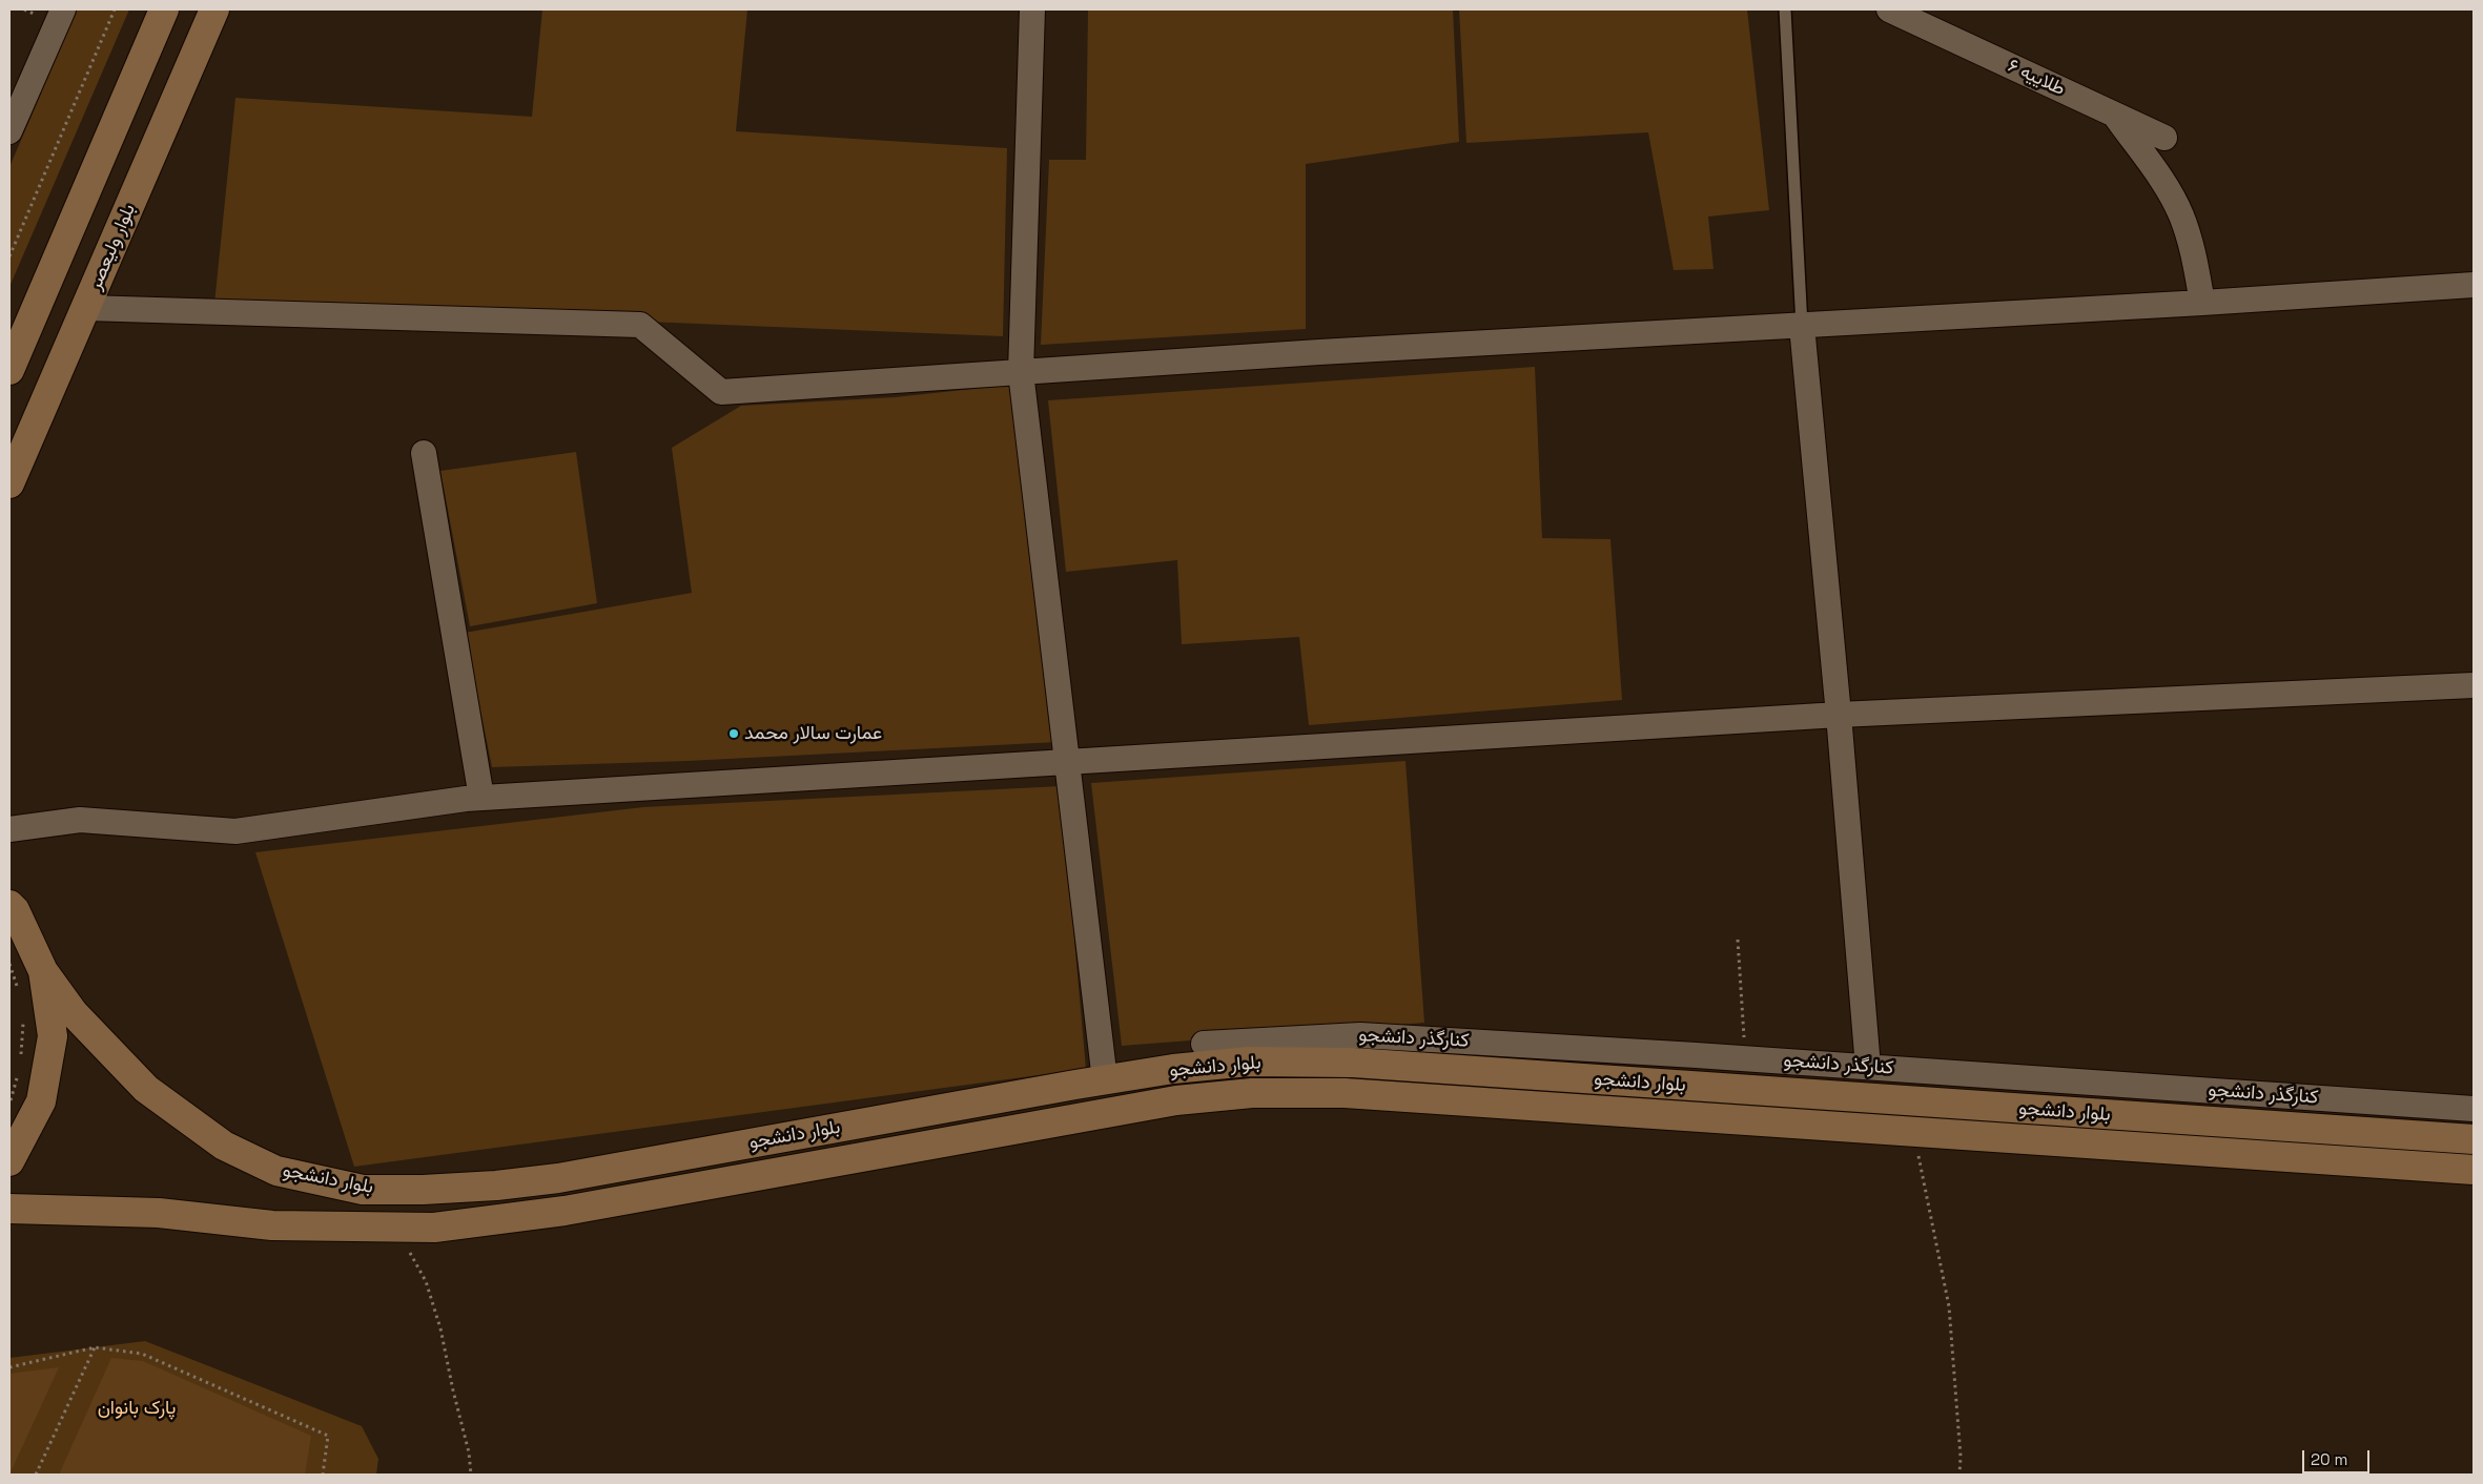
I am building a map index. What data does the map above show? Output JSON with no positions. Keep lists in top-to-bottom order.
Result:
{
  "streets": {
    "main road": ["بلوار ولیعصر", "بلوار دانشجو"],
    "street": ["طلاییه ۶", "کنارگذر دانشجو"]
  },
  "parks": ["پارک بانوان"],
  "places": ["عمارت سالار محمد"],
  "scale_bar": "20 m"
}
